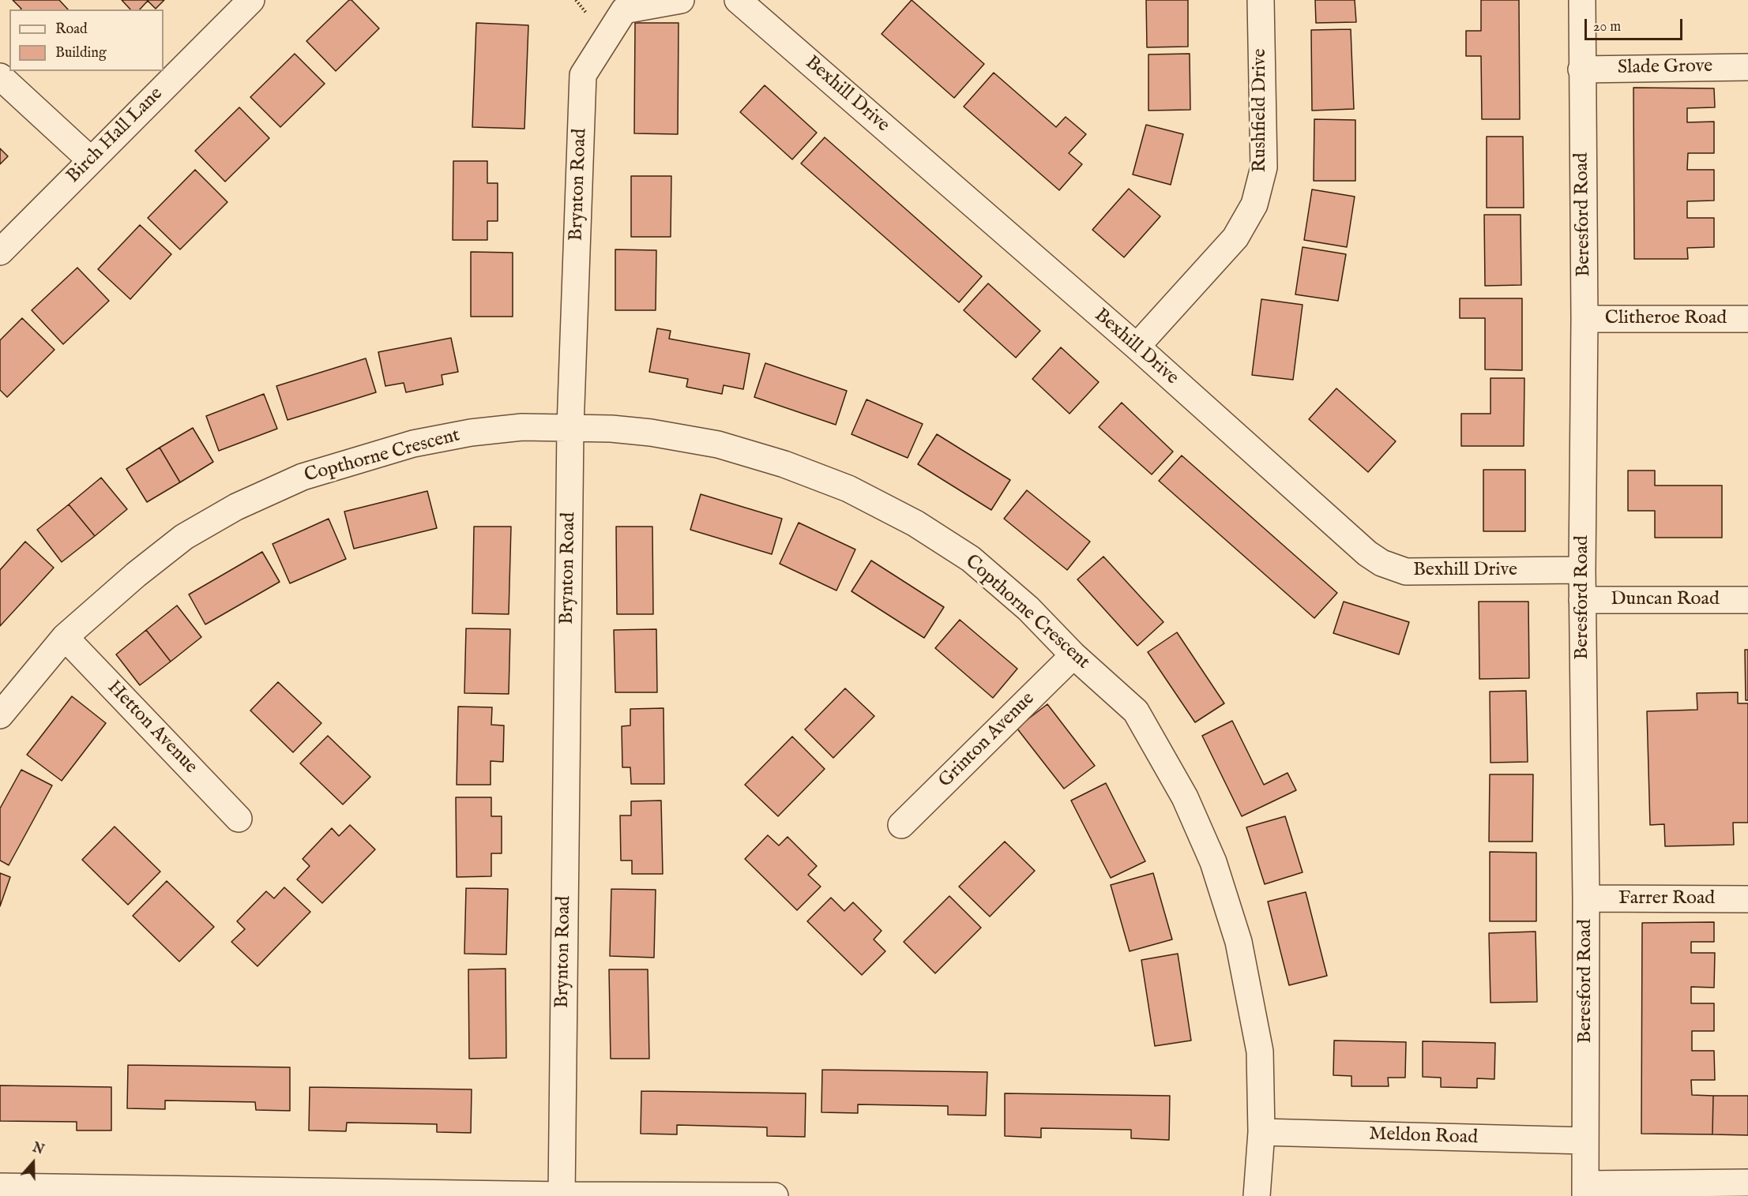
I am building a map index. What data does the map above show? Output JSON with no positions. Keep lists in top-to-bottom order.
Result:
{
  "streets": {
    "street": [
      "Slade Grove",
      "Bexhill Drive",
      "Rushfield Drive",
      "Birch Hall Lane",
      "Brynton Road",
      "Beresford Road",
      "Clitheroe Road",
      "Copthorne Crescent",
      "Duncan Road",
      "Hetton Avenue",
      "Grinton Avenue",
      "Farrer Road",
      "Meldon Road"
    ]
  },
  "crossings": [
    ["Slade Grove", "Beresford Road"],
    ["Bexhill Drive", "Rushfield Drive"],
    ["Bexhill Drive", "Beresford Road"],
    ["Brynton Road", "Copthorne Crescent"],
    ["Beresford Road", "Clitheroe Road"],
    ["Beresford Road", "Duncan Road"],
    ["Beresford Road", "Farrer Road"],
    ["Beresford Road", "Meldon Road"],
    ["Copthorne Crescent", "Hetton Avenue"],
    ["Copthorne Crescent", "Grinton Avenue"],
    ["Copthorne Crescent", "Meldon Road"]
  ],
  "legend": ["Road", "Building"],
  "scale_bar": "20 m",
  "north": "top"
}
